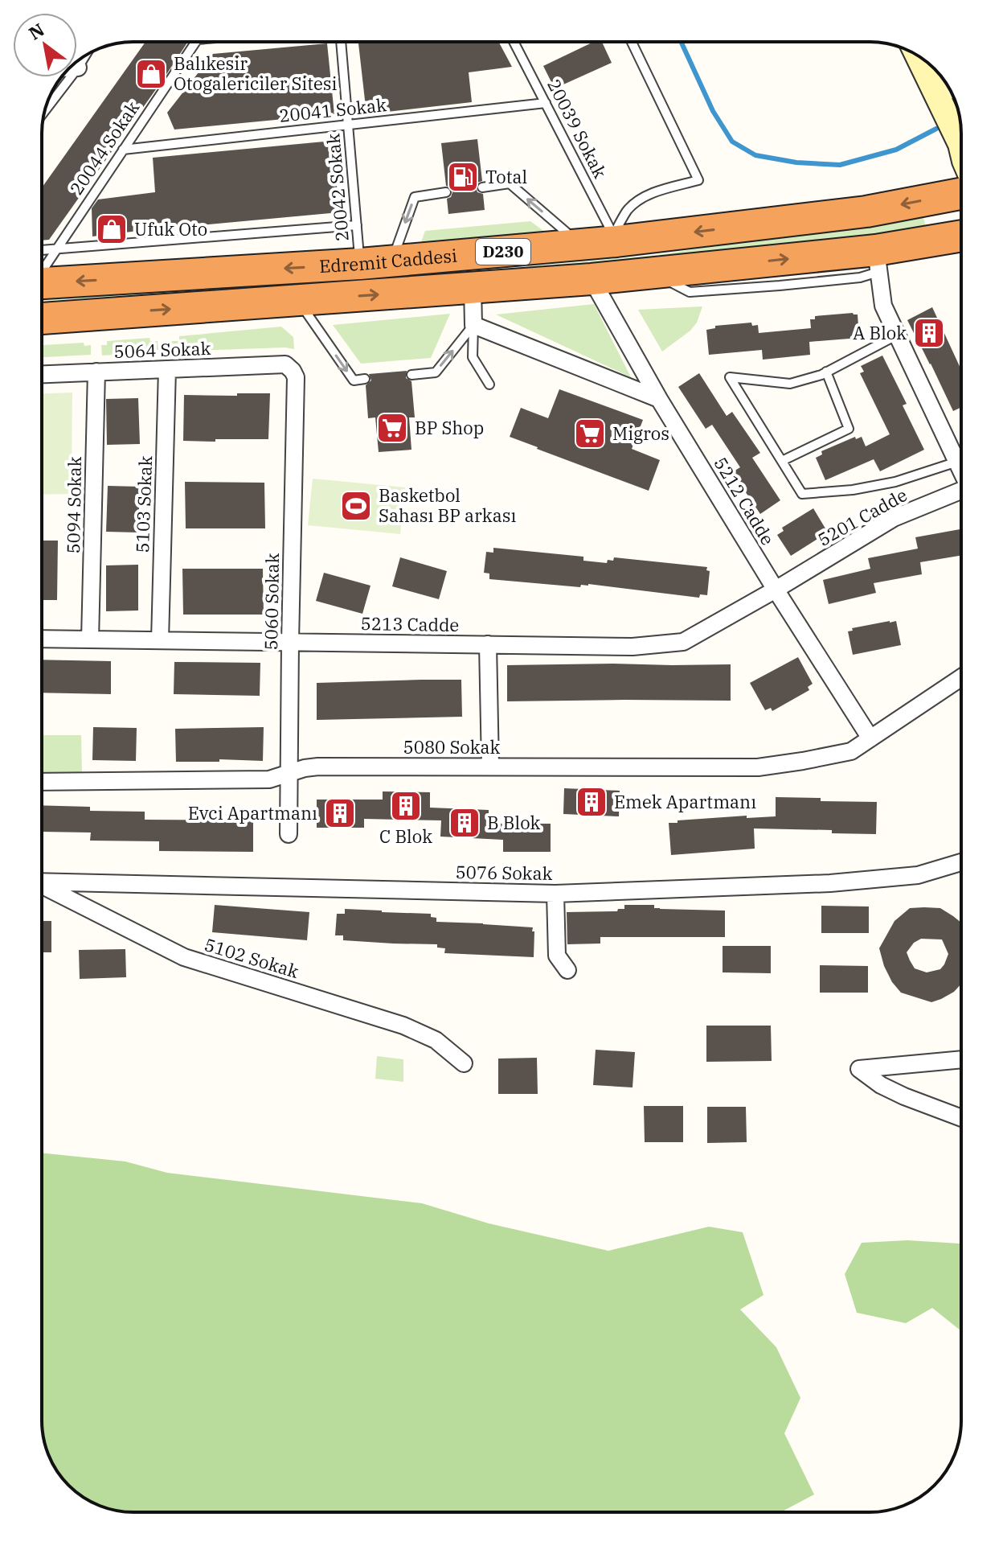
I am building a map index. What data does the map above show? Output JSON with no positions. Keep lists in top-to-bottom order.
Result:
{
  "streets": {
    "highway": ["D230", "Edremit Caddesi"],
    "street": [
      "5064 Sokak",
      "5212 Cadde",
      "5103 Sokak",
      "5094 Sokak",
      "5201 Cadde",
      "5060 Sokak",
      "5213 Cadde",
      "5080 Sokak",
      "5076 Sokak",
      "5102 Sokak"
    ],
    "lane": [
      "20041 Sokak",
      "20039 Sokak",
      "20044 Sokak",
      "20042 Sokak"
    ]
  },
  "crossings": [
    ["20041 Sokak", "20039 Sokak"],
    ["20041 Sokak", "20044 Sokak"],
    ["20041 Sokak", "20042 Sokak"],
    ["20039 Sokak", "Edremit Caddesi"],
    ["20042 Sokak", "Edremit Caddesi"],
    ["Edremit Caddesi", "5212 Cadde"],
    ["5064 Sokak", "5103 Sokak"],
    ["5064 Sokak", "5094 Sokak"],
    ["5064 Sokak", "5060 Sokak"],
    ["5212 Cadde", "5201 Cadde"],
    ["5212 Cadde", "5213 Cadde"],
    ["5212 Cadde", "5080 Sokak"],
    ["5103 Sokak", "5213 Cadde"],
    ["5094 Sokak", "5213 Cadde"],
    ["5201 Cadde", "5213 Cadde"],
    ["5060 Sokak", "5213 Cadde"],
    ["5060 Sokak", "5080 Sokak"]
  ],
  "places": {
    "shop": ["Balıkesir Otogalericiler Sitesi", "Ufuk Oto"],
    "fuel station": ["Total"],
    "building": [
      "A Blok",
      "Emek Apartmanı",
      "C Blok",
      "Evci Apartmanı",
      "B Blok"
    ],
    "supermarket": ["BP Shop", "Migros"],
    "sports": ["Basketbol Sahası BP arkası"]
  },
  "north": "top left"
}
